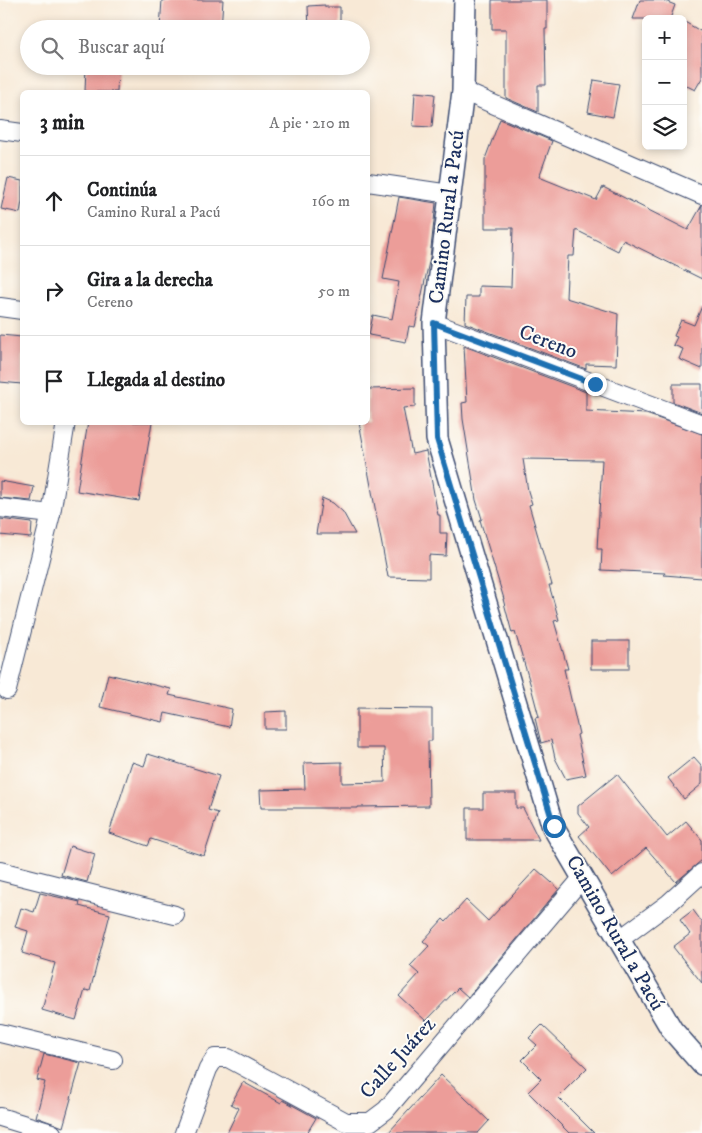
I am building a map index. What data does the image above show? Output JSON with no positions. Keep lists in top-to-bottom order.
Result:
{
  "streets": {
    "street": ["Camino Rural a Pacú", "Cereno", "Calle Juárez"]
  },
  "crossings": [
    ["Camino Rural a Pacú", "Cereno"],
    ["Camino Rural a Pacú", "Calle Juárez"]
  ],
  "page": {
    "map_buttons": ["+", "−"],
    "search": "Buscar aquí",
    "heading": ["3 min", "A pie · 210 m"],
    "list": [
      ["Continúa", "Camino Rural a Pacú", "160 m"],
      ["Gira a la derecha", "Cereno", "50 m"],
      "Llegada al destino"
    ]
  }
}
